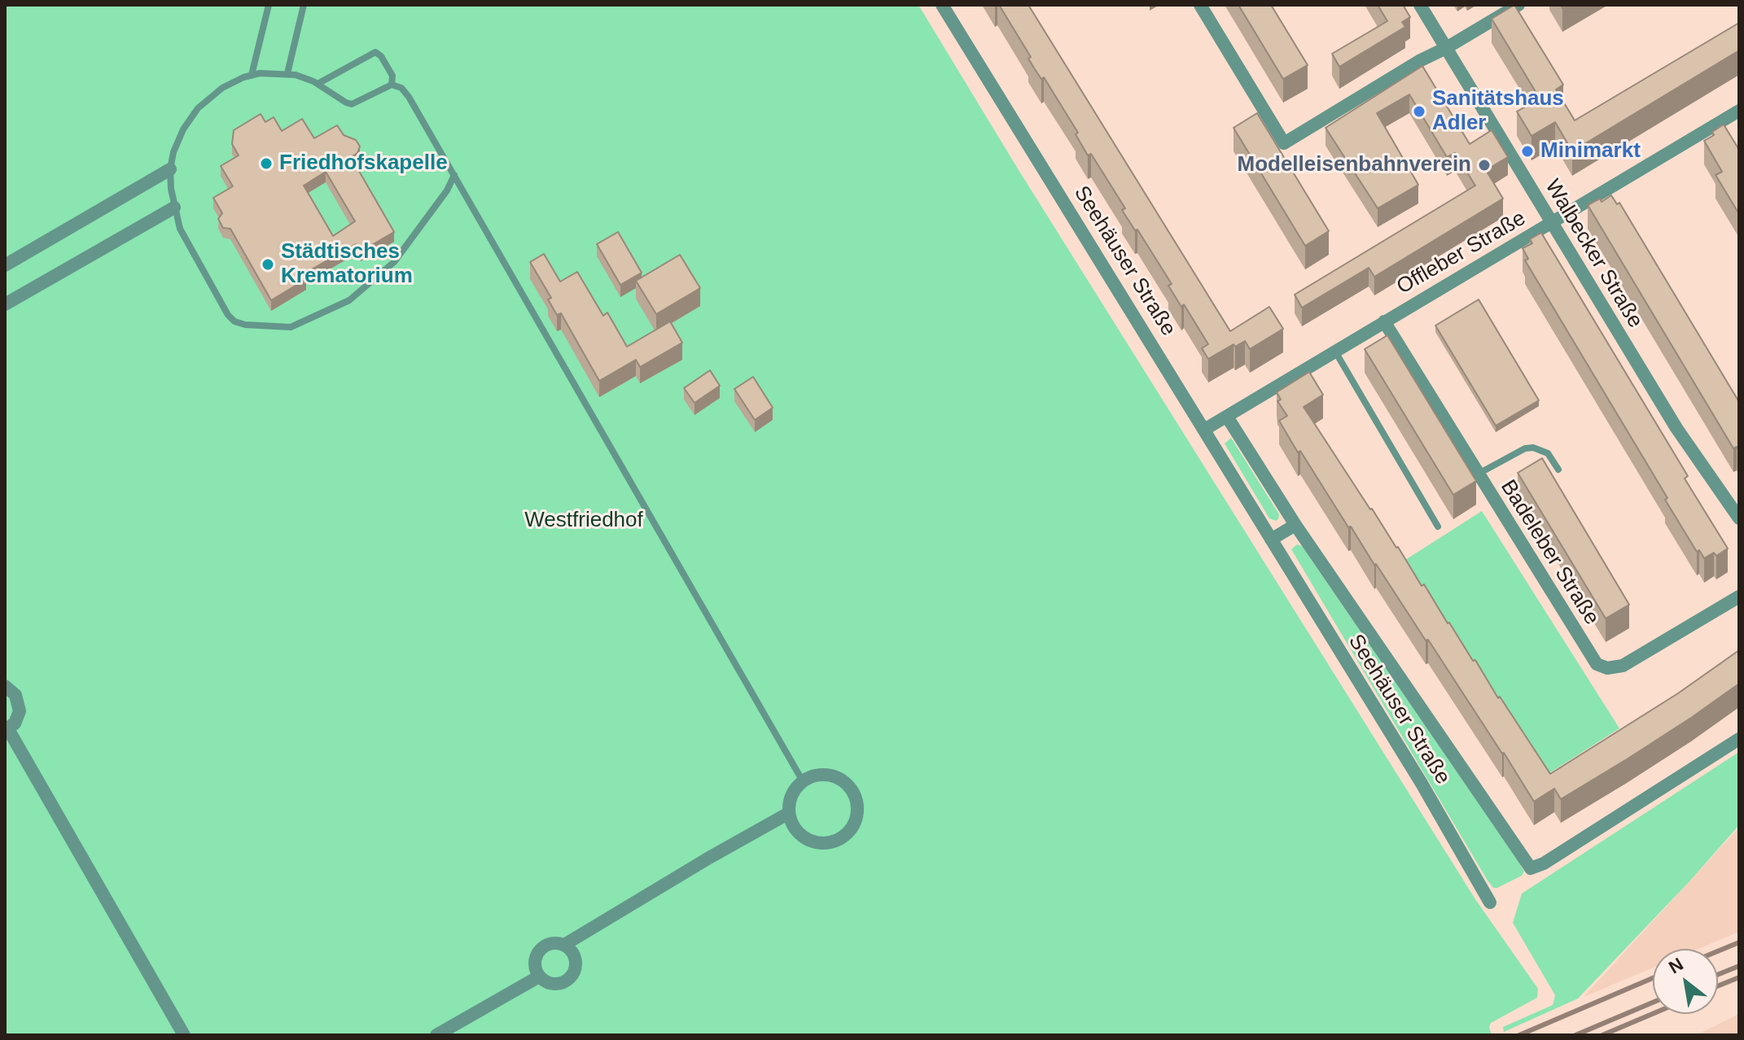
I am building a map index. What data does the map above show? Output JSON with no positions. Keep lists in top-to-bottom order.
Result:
{
  "streets": {
    "street": [
      "Offleber Straße",
      "Walbecker Straße",
      "Seehäuser Straße",
      "Badeleber Straße"
    ]
  },
  "crossings": [
    ["Offleber Straße", "Walbecker Straße"],
    ["Offleber Straße", "Seehäuser Straße"],
    ["Offleber Straße", "Badeleber Straße"]
  ],
  "parks": ["Westfriedhof"],
  "places": [
    "Sanitätshaus Adler",
    "Minimarkt",
    "Friedhofskapelle",
    "Modelleisenbahnverein",
    "Städtisches Krematorium"
  ],
  "north": "top left"
}
